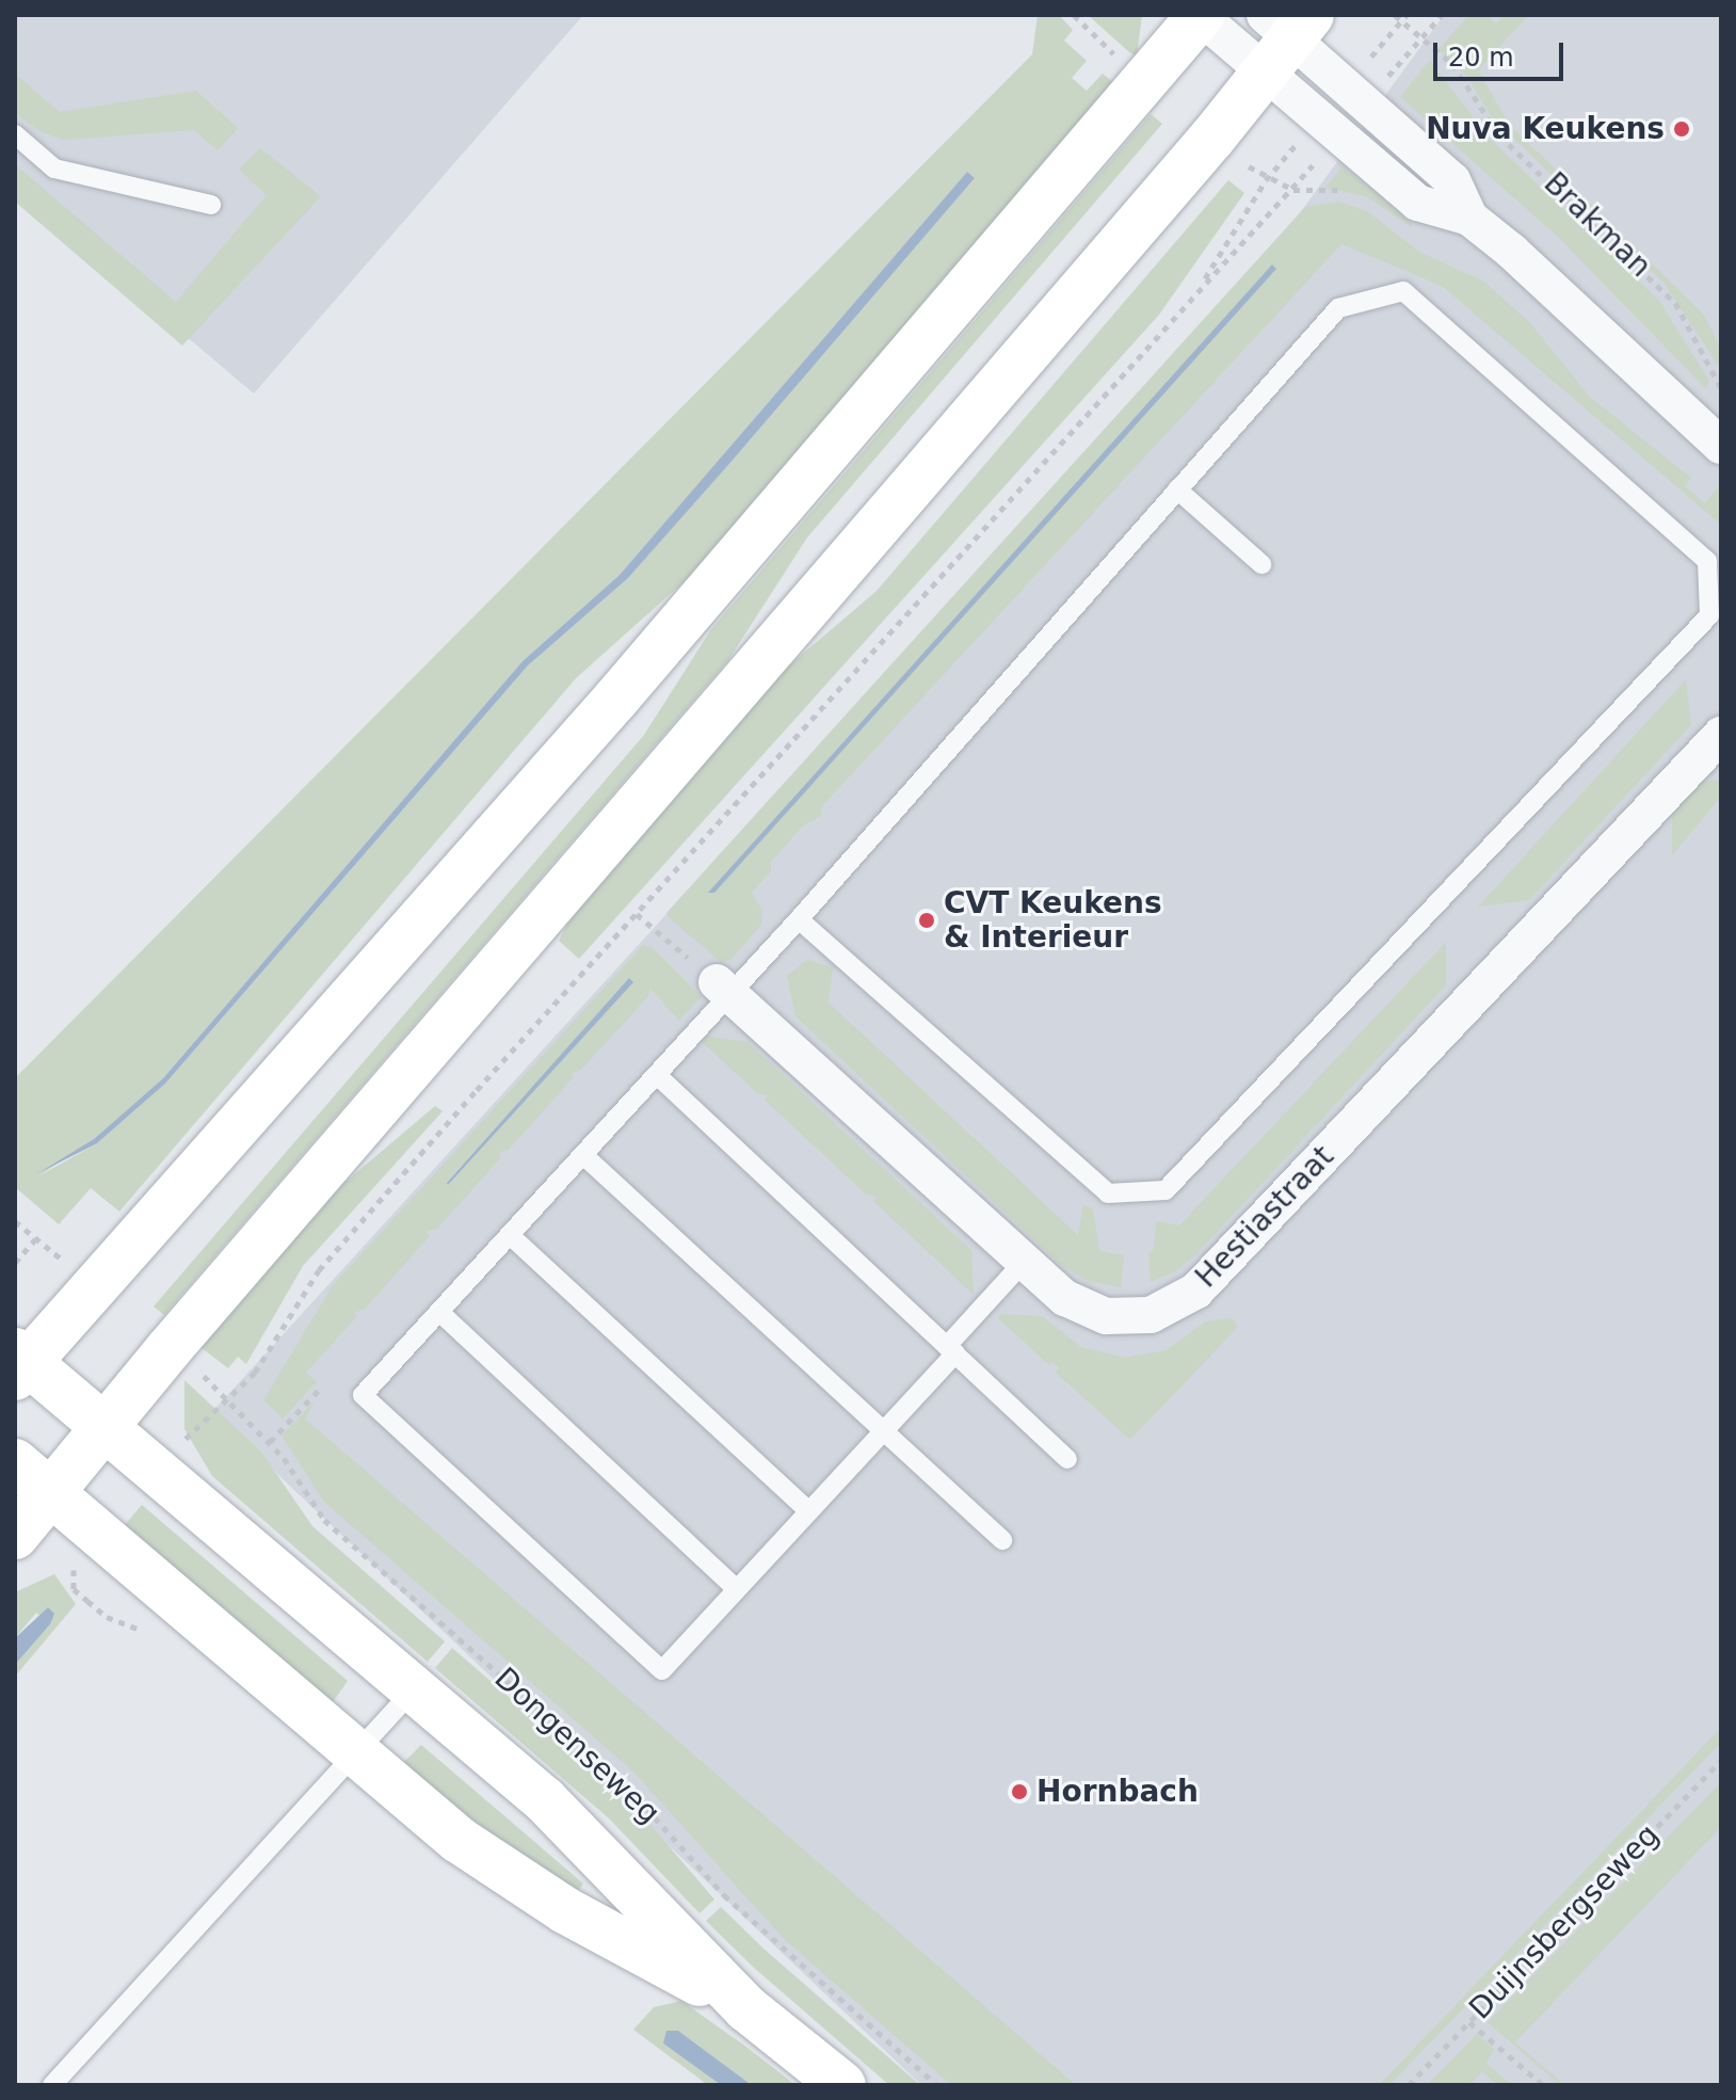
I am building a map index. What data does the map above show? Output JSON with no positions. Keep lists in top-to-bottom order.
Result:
{
  "streets": {
    "main road": ["Dongenseweg"],
    "street": ["Hestiastraat"],
    "path": ["Brakman", "Duijnsbergseweg"]
  },
  "places": ["Nuva Keukens", "CVT Keukens & Interieur", "Hornbach"],
  "scale_bar": "20 m"
}
